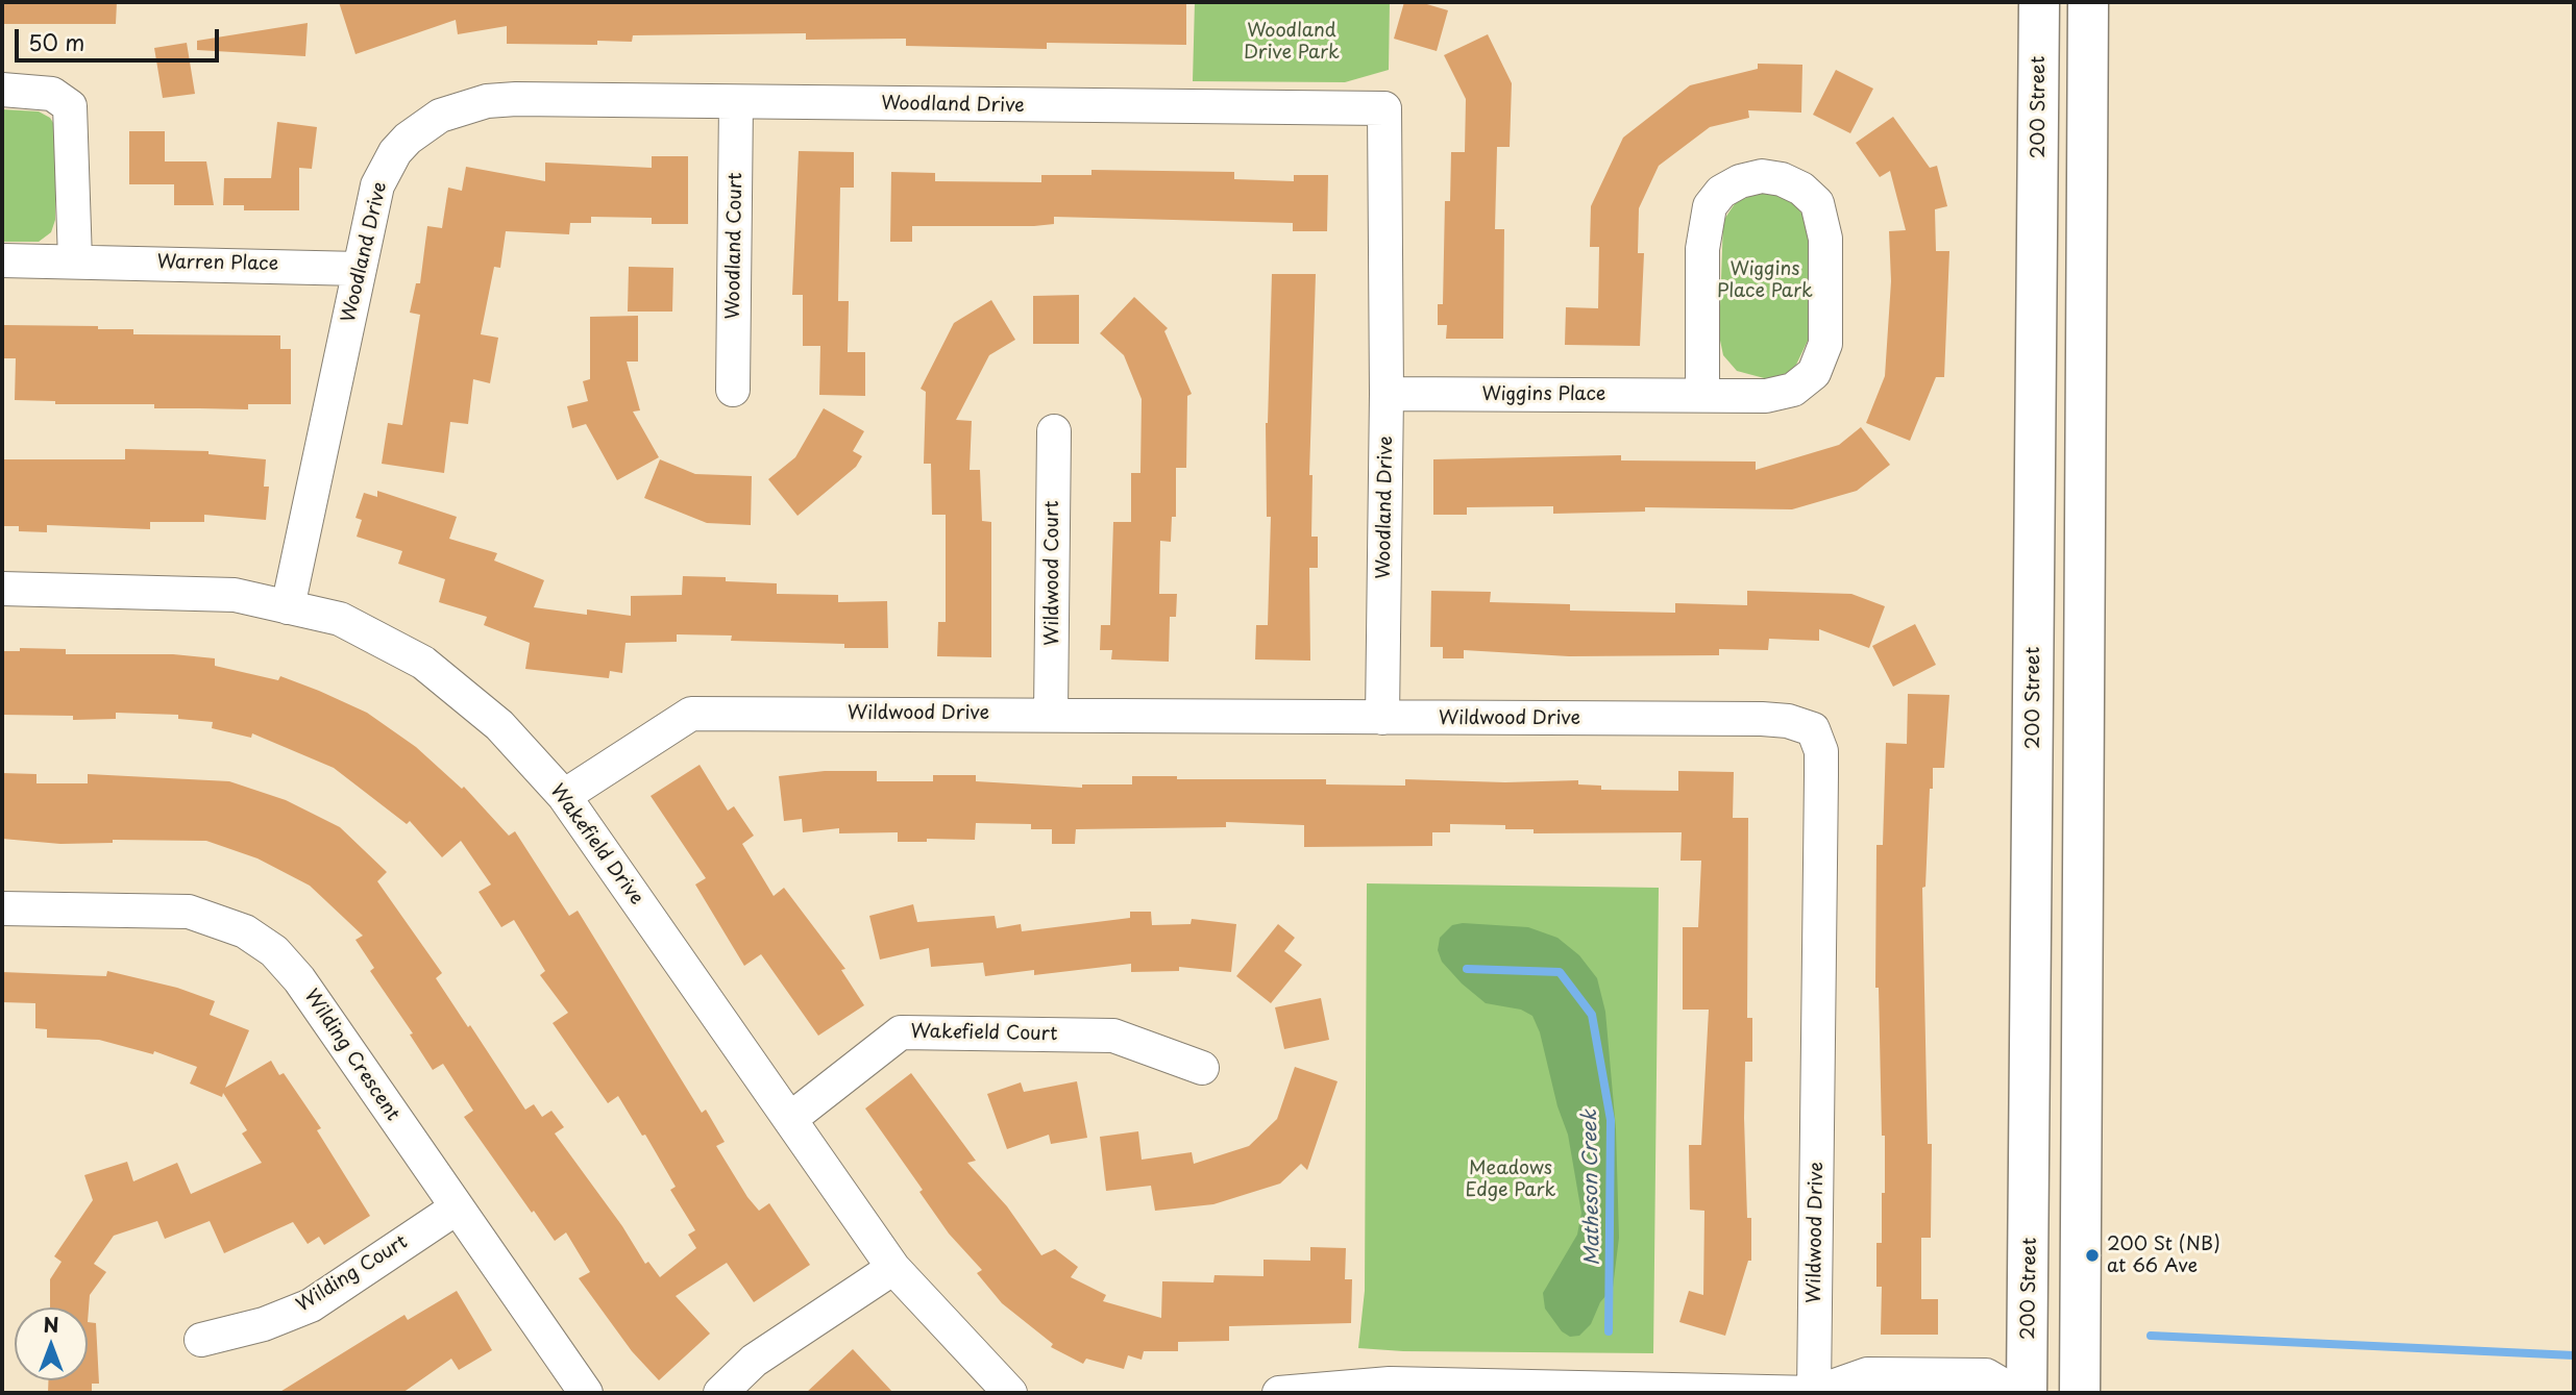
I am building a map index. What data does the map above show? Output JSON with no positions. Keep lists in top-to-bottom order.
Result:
{
  "streets": {
    "main road": ["200 Street"],
    "street": [
      "Woodland Drive",
      "Woodland Court",
      "Warren Place",
      "Wiggins Place",
      "Wildwood Court",
      "Wildwood Drive",
      "Wakefield Drive",
      "Wakefield Court",
      "Wilding Crescent",
      "Wilding Court"
    ]
  },
  "crossings": [
    ["Woodland Drive", "Woodland Court"],
    ["Woodland Drive", "Warren Place"],
    ["Woodland Drive", "Wiggins Place"],
    ["Woodland Drive", "Wildwood Drive"],
    ["Woodland Drive", "Wakefield Drive"],
    ["Wildwood Court", "Wildwood Drive"],
    ["Wildwood Drive", "Wakefield Drive"],
    ["Wakefield Drive", "Wakefield Court"],
    ["Wilding Crescent", "Wilding Court"]
  ],
  "water": ["Matheson Creek"],
  "parks": ["Woodland Drive Park", "Wiggins Place Park", "Meadows Edge Park"],
  "places": ["200 St (NB) at 66 Ave"],
  "scale_bar": "50 m",
  "north": "top"
}
